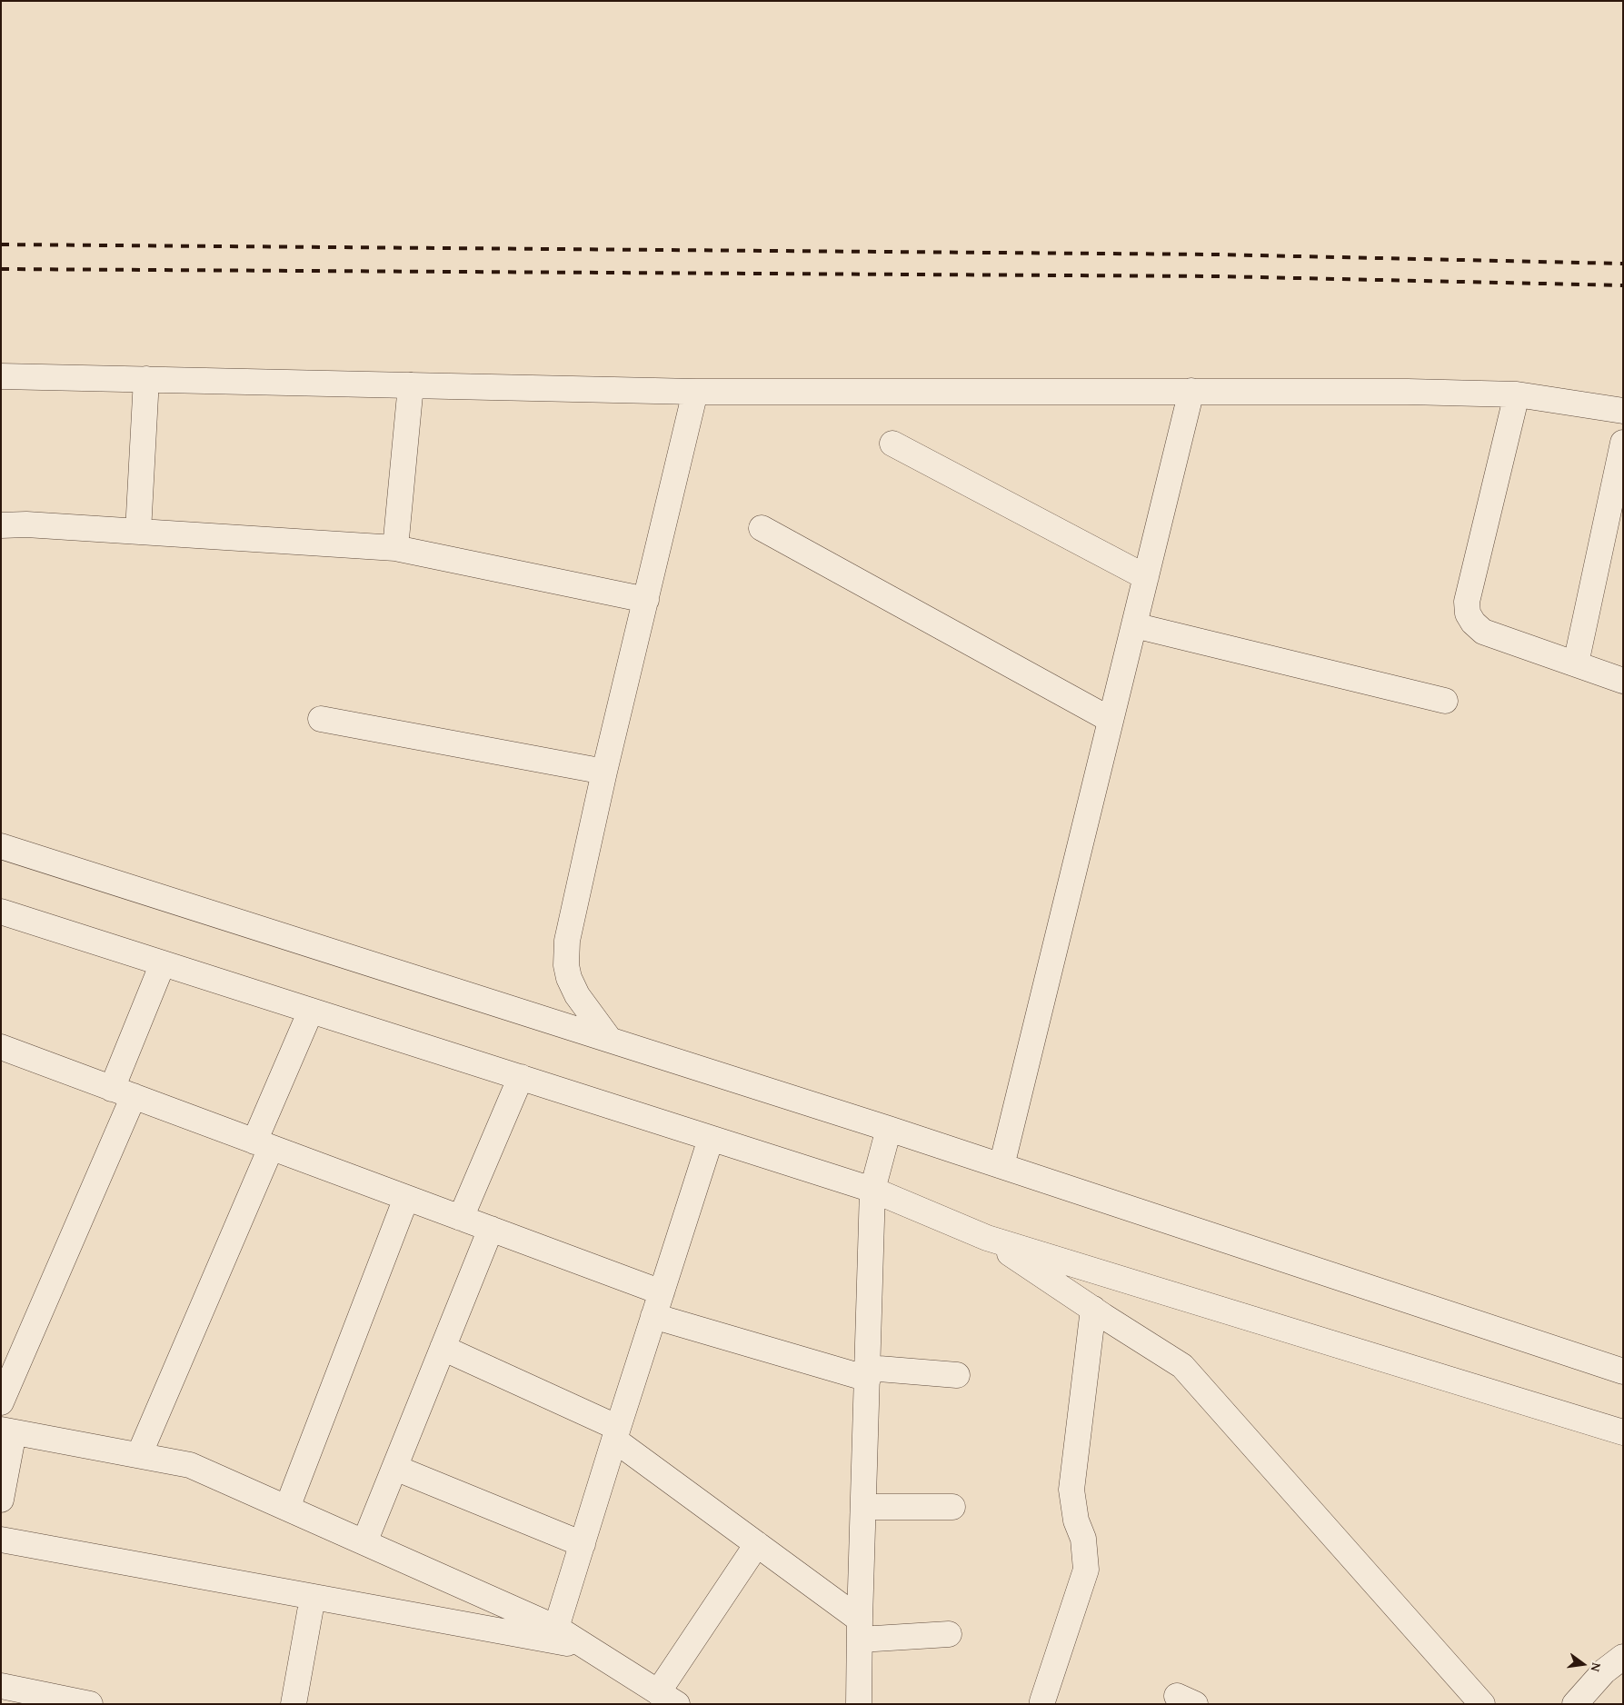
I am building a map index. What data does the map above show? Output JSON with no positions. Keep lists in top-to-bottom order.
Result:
{
  "north": "right"
}
